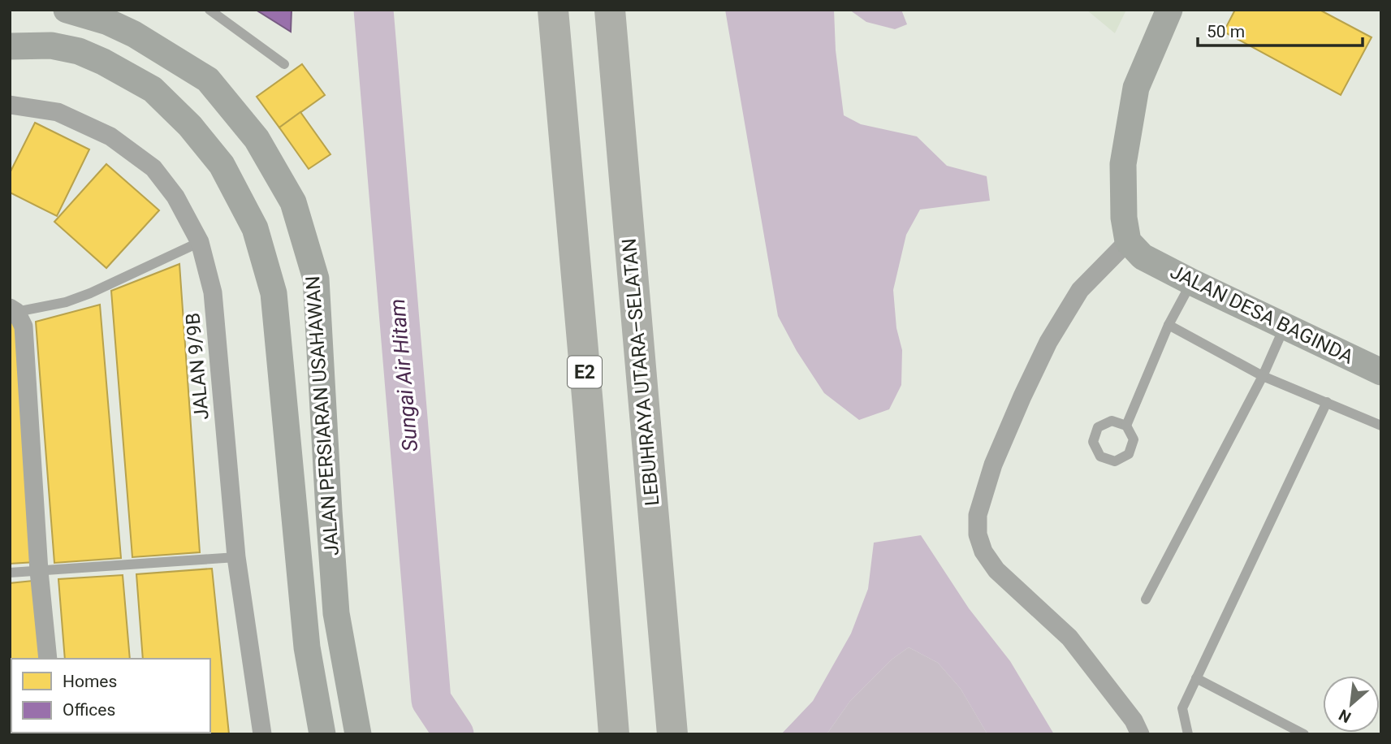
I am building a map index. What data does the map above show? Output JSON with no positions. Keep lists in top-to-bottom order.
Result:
{
  "streets": {
    "highway": ["E2", "LEBUHRAYA UTARA–SELATAN"],
    "street": ["JALAN DESA BAGINDA", "JALAN 9/9B", "JALAN PERSIARAN USAHAWAN"]
  },
  "water": ["Sungai Air Hitam"],
  "legend": ["Homes", "Offices"],
  "scale_bar": "50 m",
  "north": "bottom left"
}
